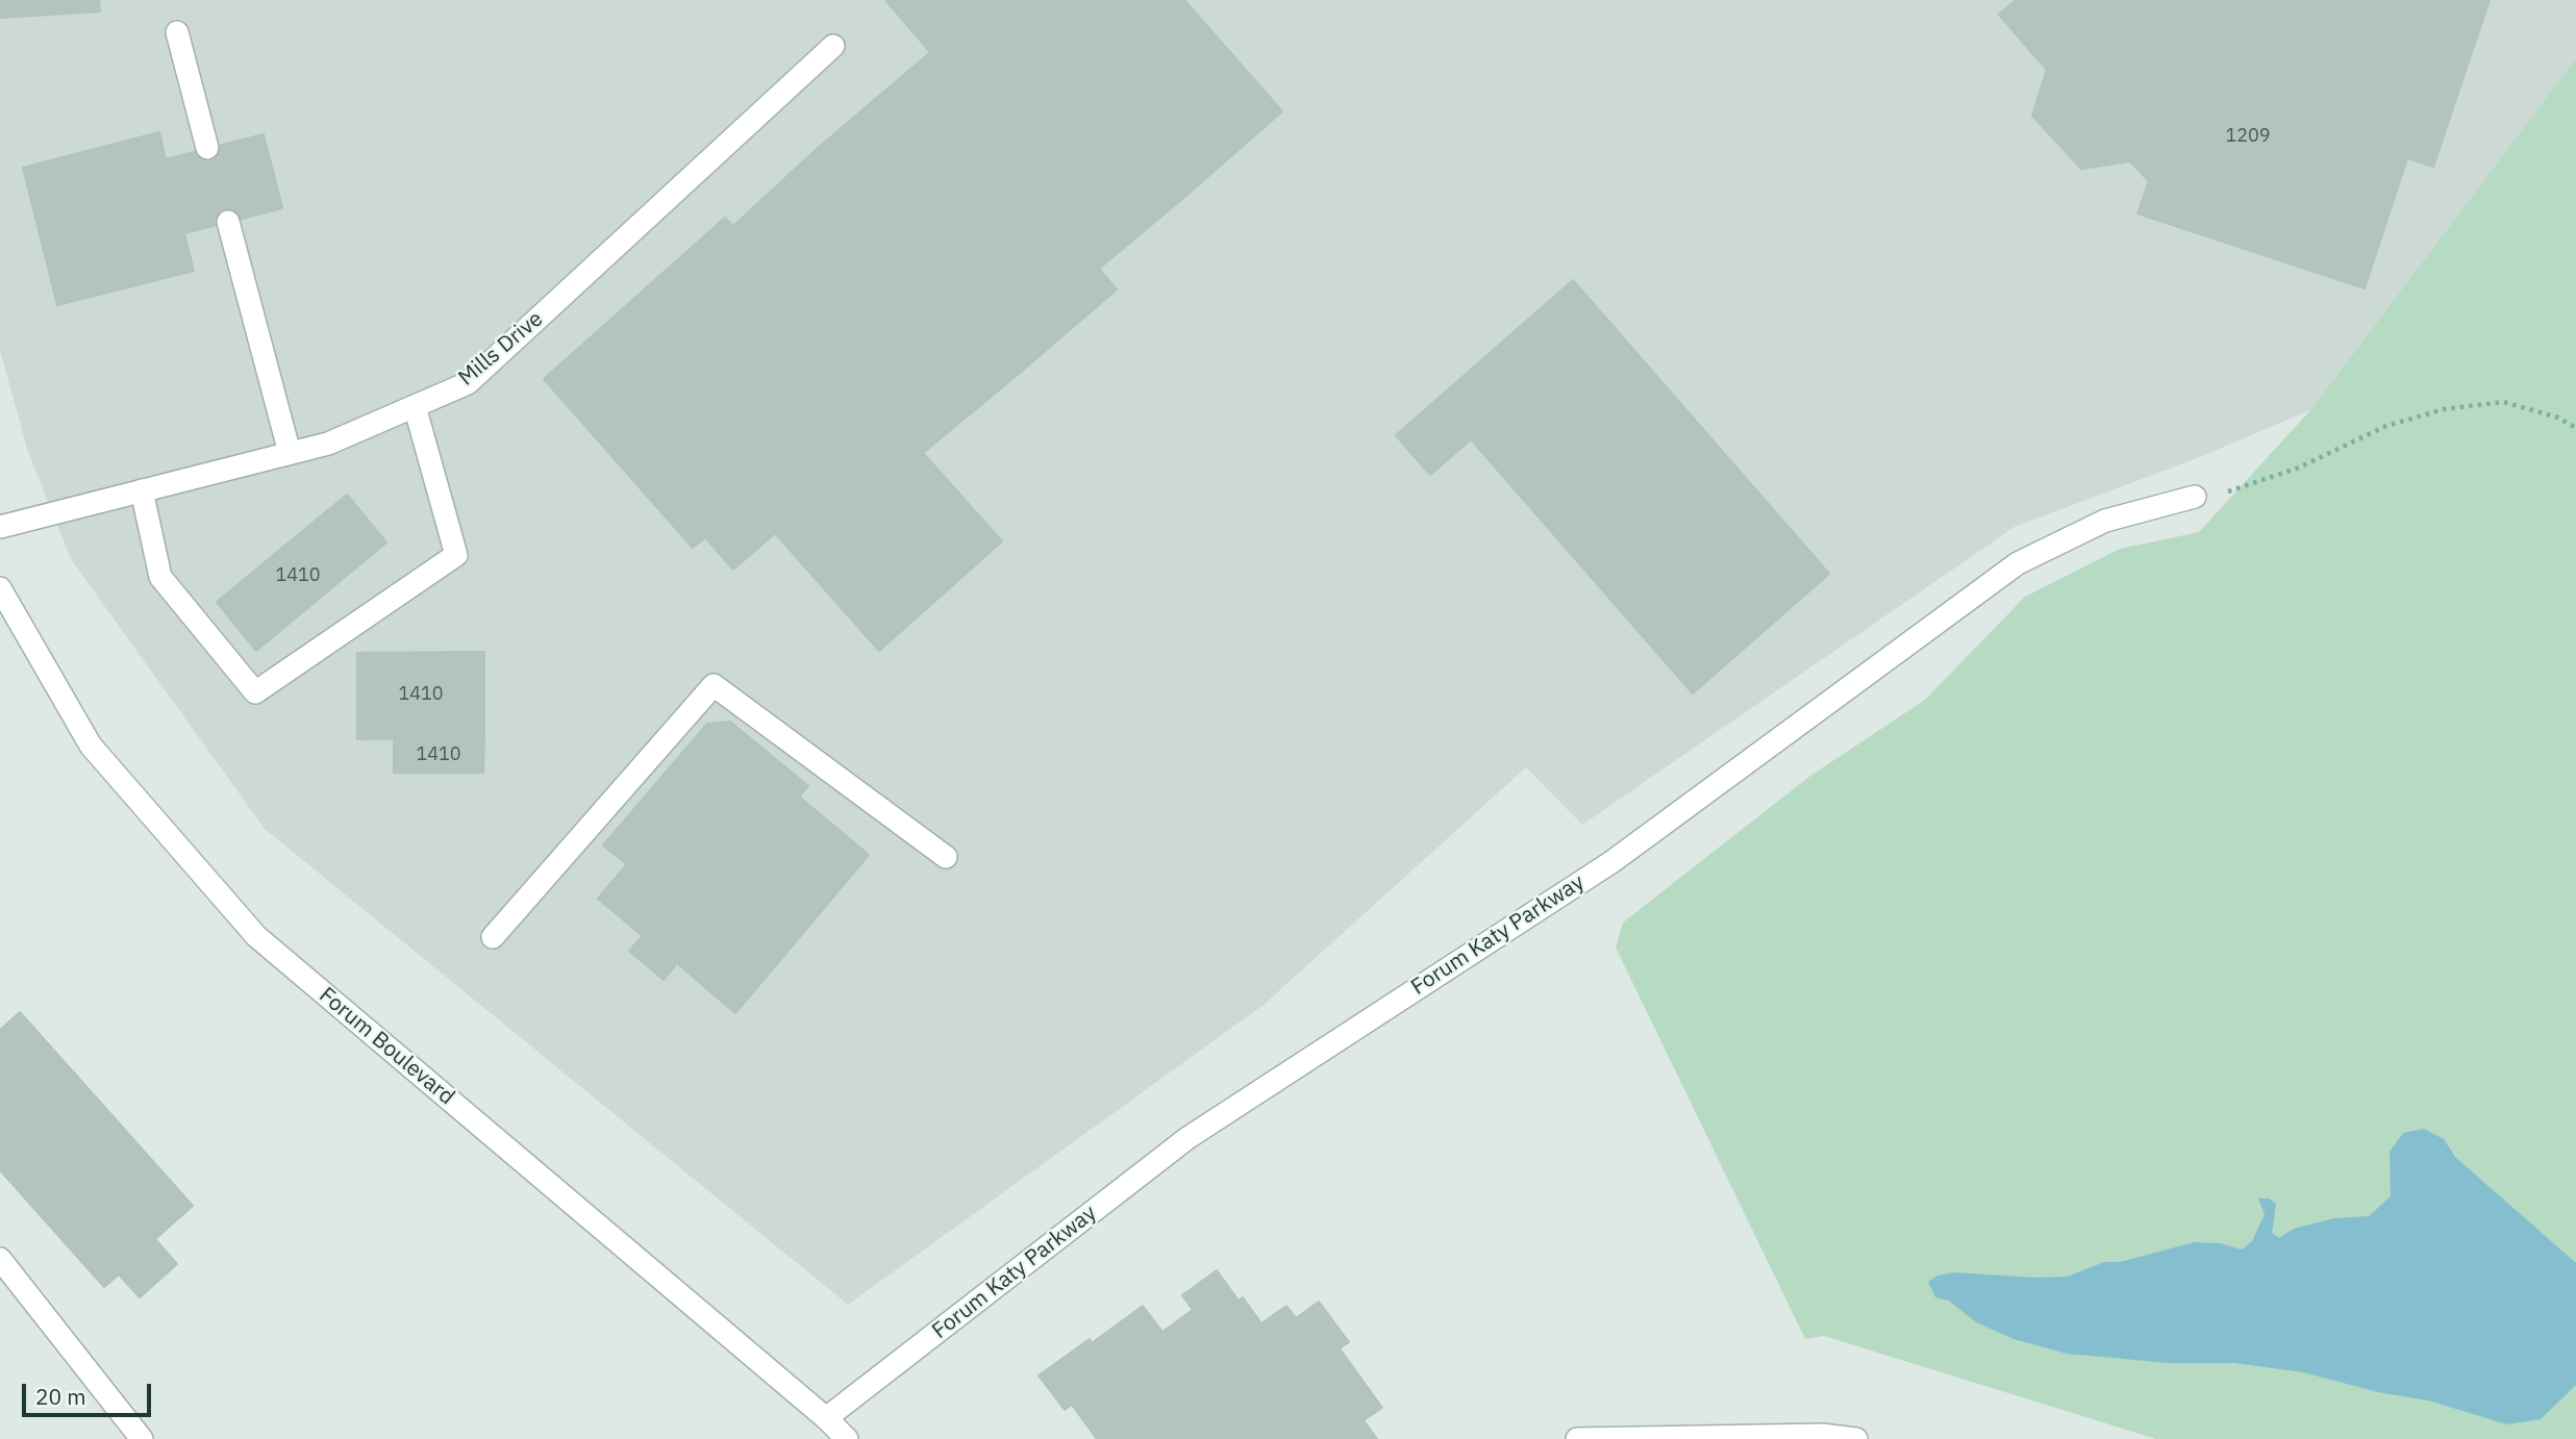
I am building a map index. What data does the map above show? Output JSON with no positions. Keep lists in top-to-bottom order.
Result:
{
  "streets": {
    "street": ["Mills Drive", "Forum Katy Parkway", "Forum Boulevard"]
  },
  "crossings": [
    ["Forum Katy Parkway", "Forum Boulevard"]
  ],
  "house_numbers": [
    "1209",
    "1410",
    "1410",
    "1410"
  ],
  "scale_bar": "20 m"
}
